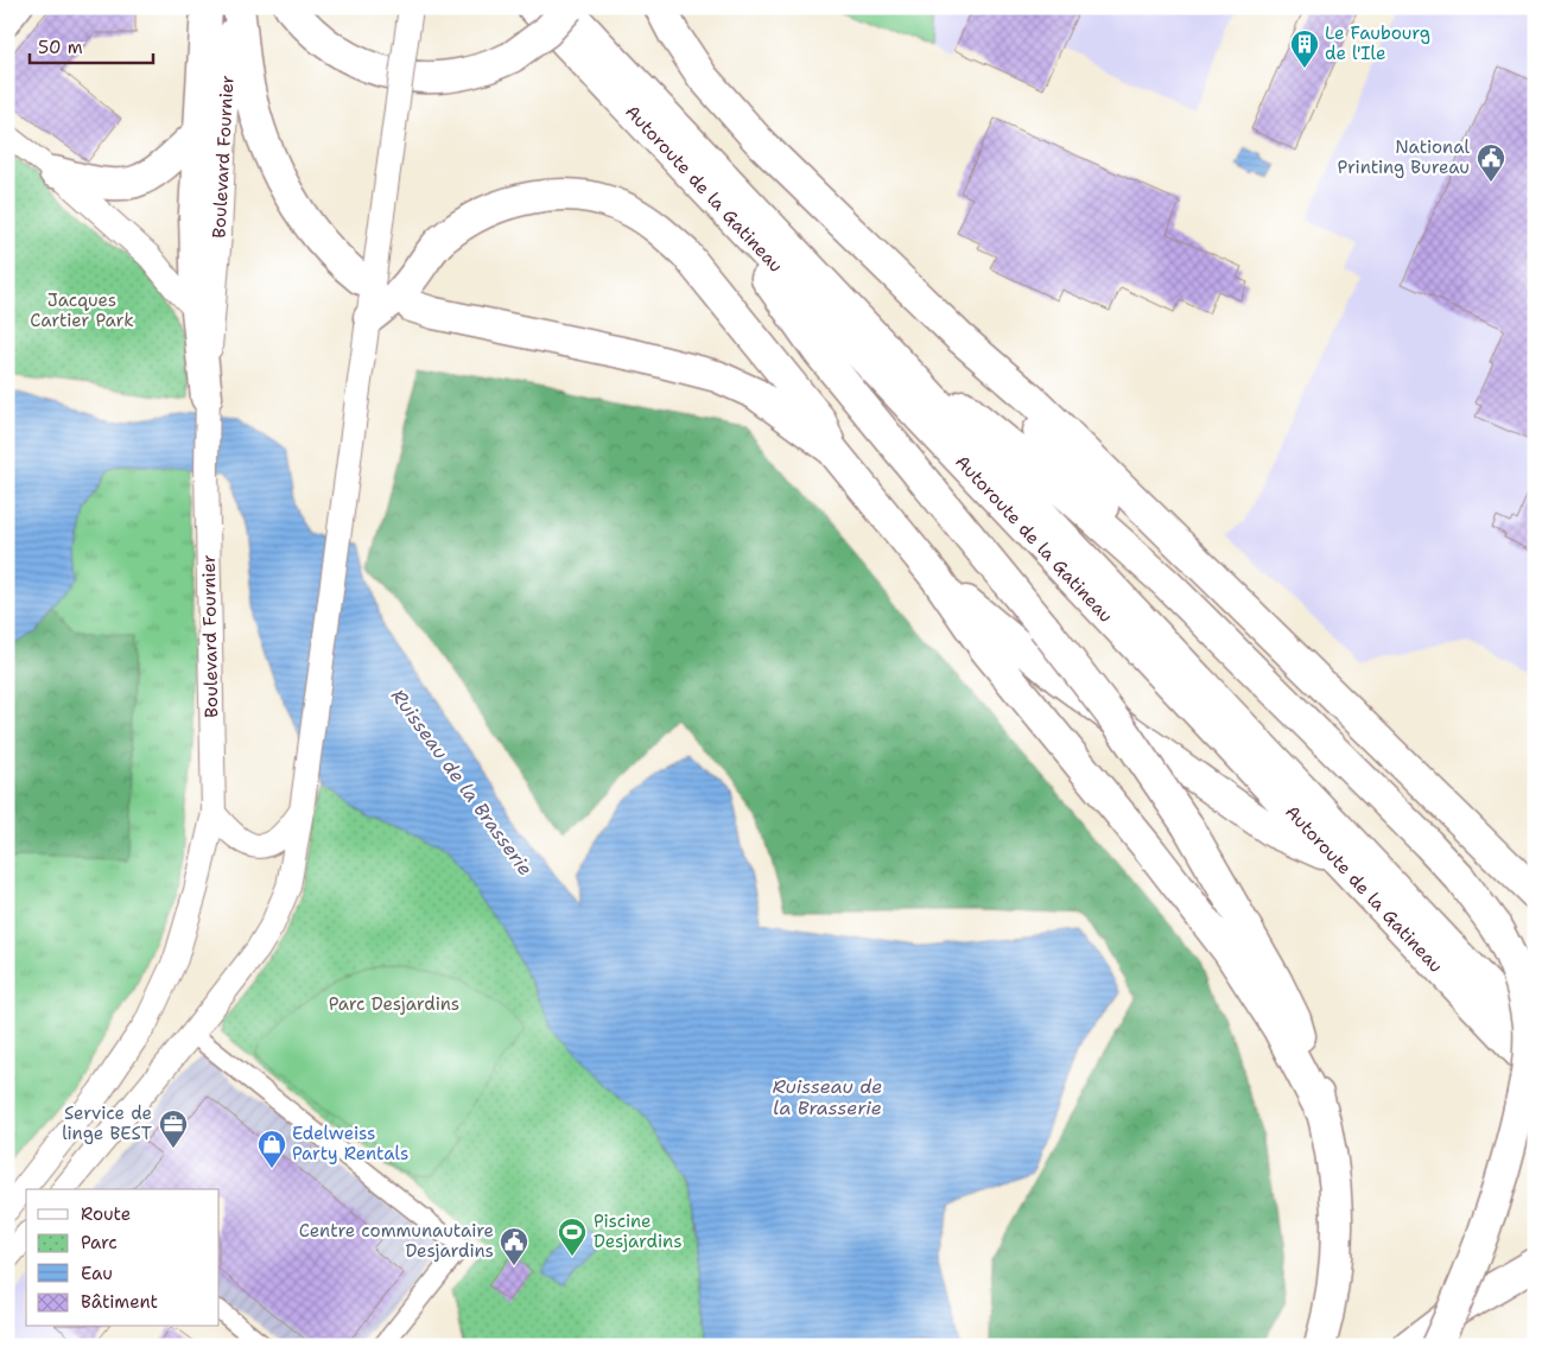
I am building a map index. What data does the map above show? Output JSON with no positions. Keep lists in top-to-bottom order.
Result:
{
  "streets": {
    "highway": ["Autoroute de la Gatineau"],
    "main road": ["Boulevard Fournier"]
  },
  "water": ["Ruisseau de la Brasserie"],
  "parks": ["Jacques Cartier Park", "Parc Desjardins"],
  "places": {
    "building": ["Le Faubourg de l'Ile"],
    "public building": ["National Printing Bureau", "Centre communautaire Desjardins"],
    "office": ["Service de linge BEST"],
    "shop": ["Edelweiss Party Rentals"],
    "sports": ["Piscine Desjardins"]
  },
  "legend": [
    "Route",
    "Parc",
    "Eau",
    "Bâtiment"
  ],
  "scale_bar": "50 m"
}
